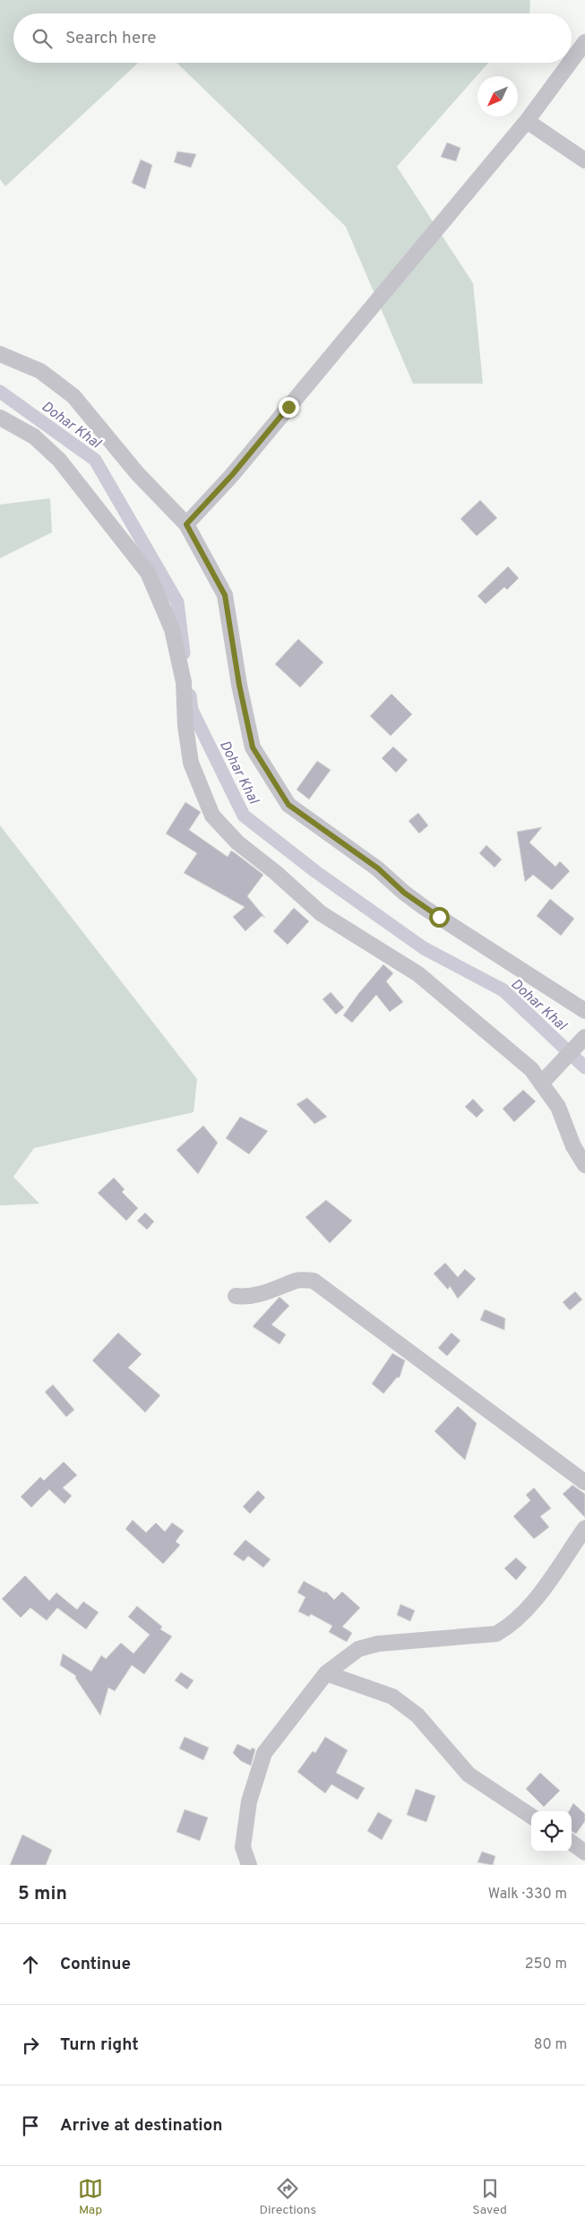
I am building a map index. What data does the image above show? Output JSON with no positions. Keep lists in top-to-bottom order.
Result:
{
  "water": ["Dohar Khal"],
  "north": "bottom left",
  "page": {
    "search": "Search here",
    "heading": ["5 min", "Walk · 330 m"],
    "list": [
      ["Continue", "250 m"],
      ["Turn right", "80 m"],
      "Arrive at destination"
    ],
    "nav": ["Map", "Directions", "Saved"]
  }
}
